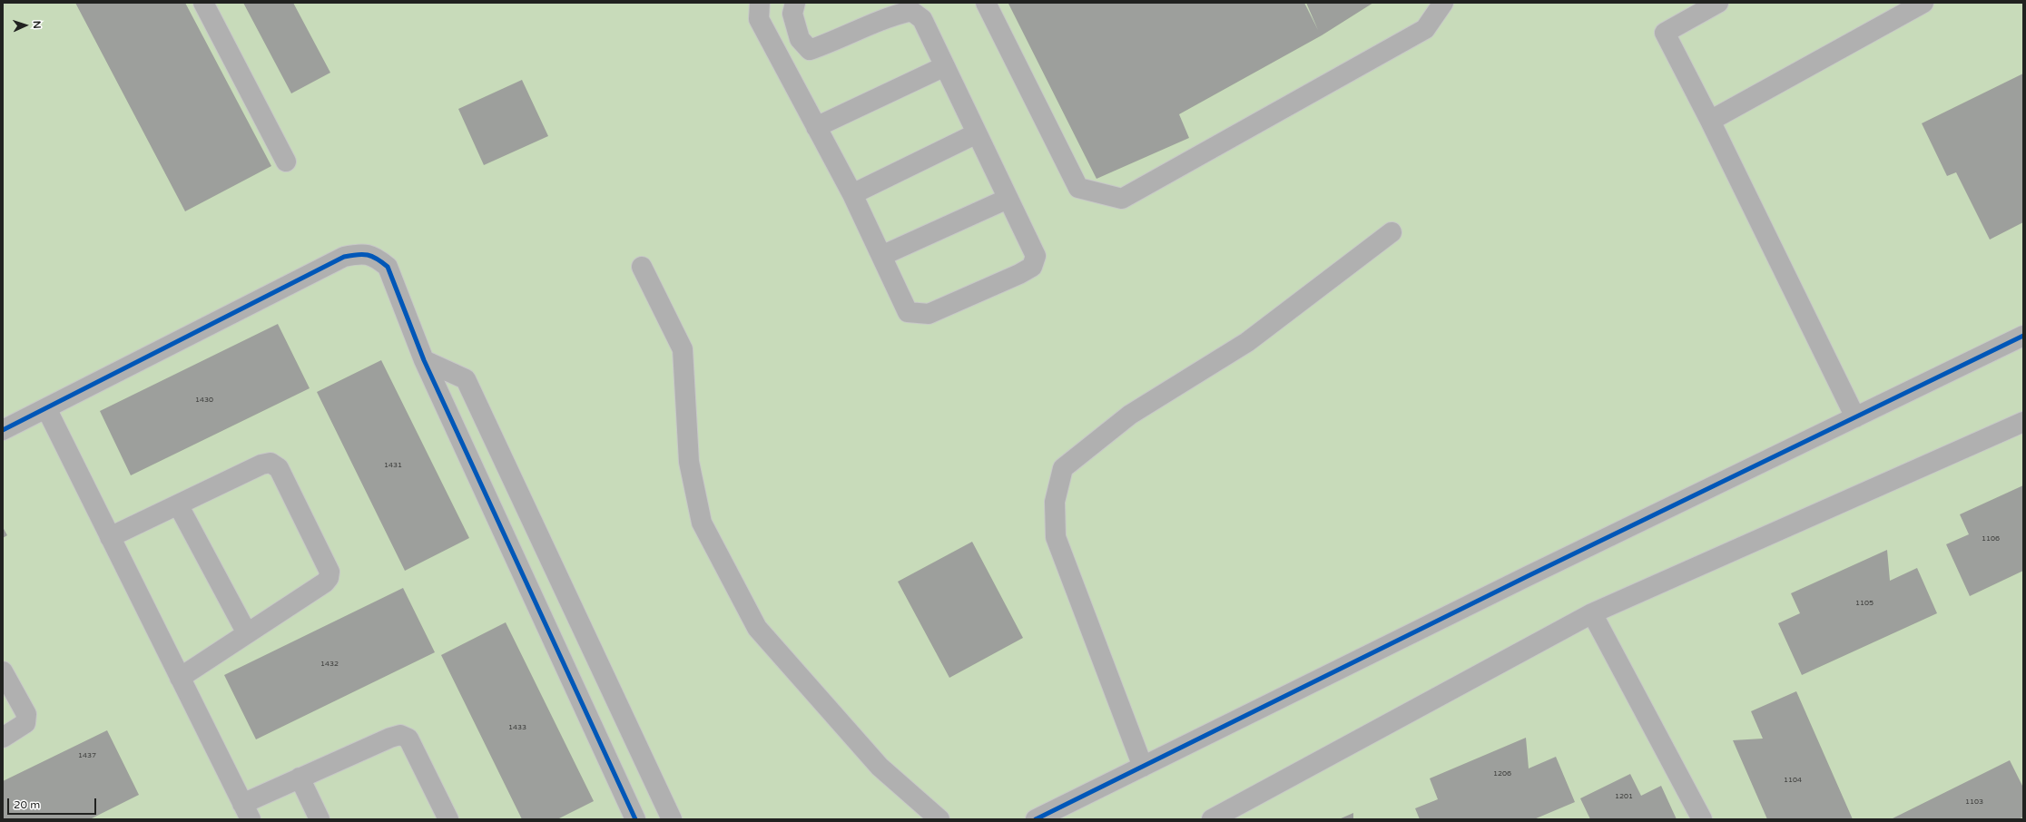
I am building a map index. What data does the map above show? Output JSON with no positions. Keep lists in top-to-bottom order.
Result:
{
  "house_numbers": [
    "1430",
    "1431",
    "1106",
    "1105",
    "1432",
    "1433",
    "1437",
    "1206",
    "1104",
    "1201",
    "1103"
  ],
  "scale_bar": "20 m",
  "north": "right"
}
